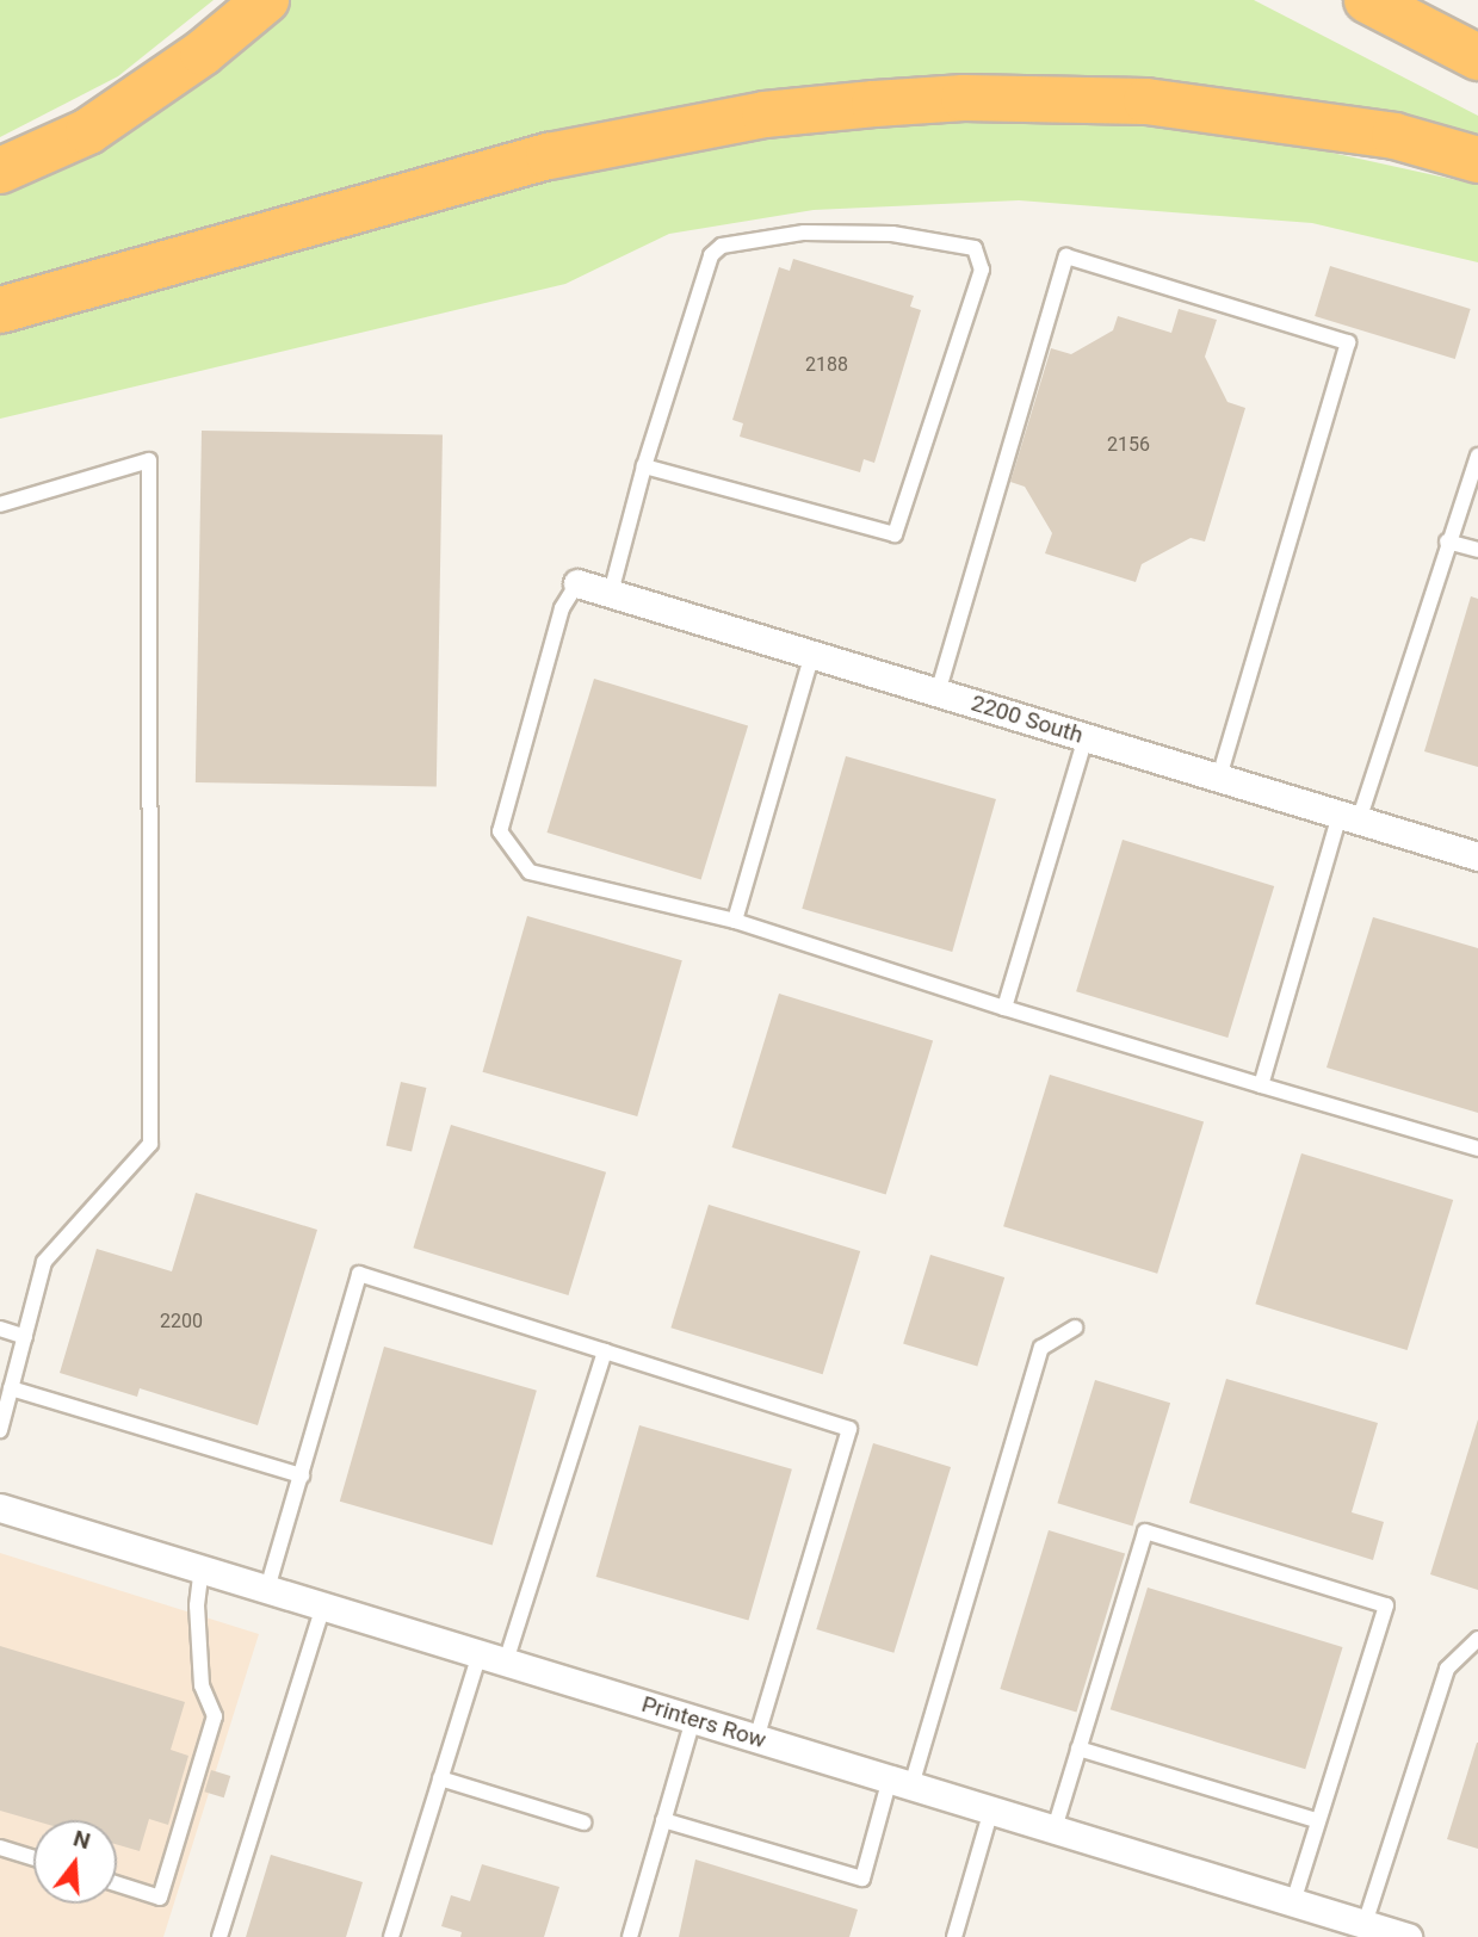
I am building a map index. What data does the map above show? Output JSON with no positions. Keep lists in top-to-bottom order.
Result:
{
  "streets": {
    "street": ["2200 South", "Printers Row"]
  },
  "house_numbers": ["2188", "2156", "2200"],
  "north": "top"
}
